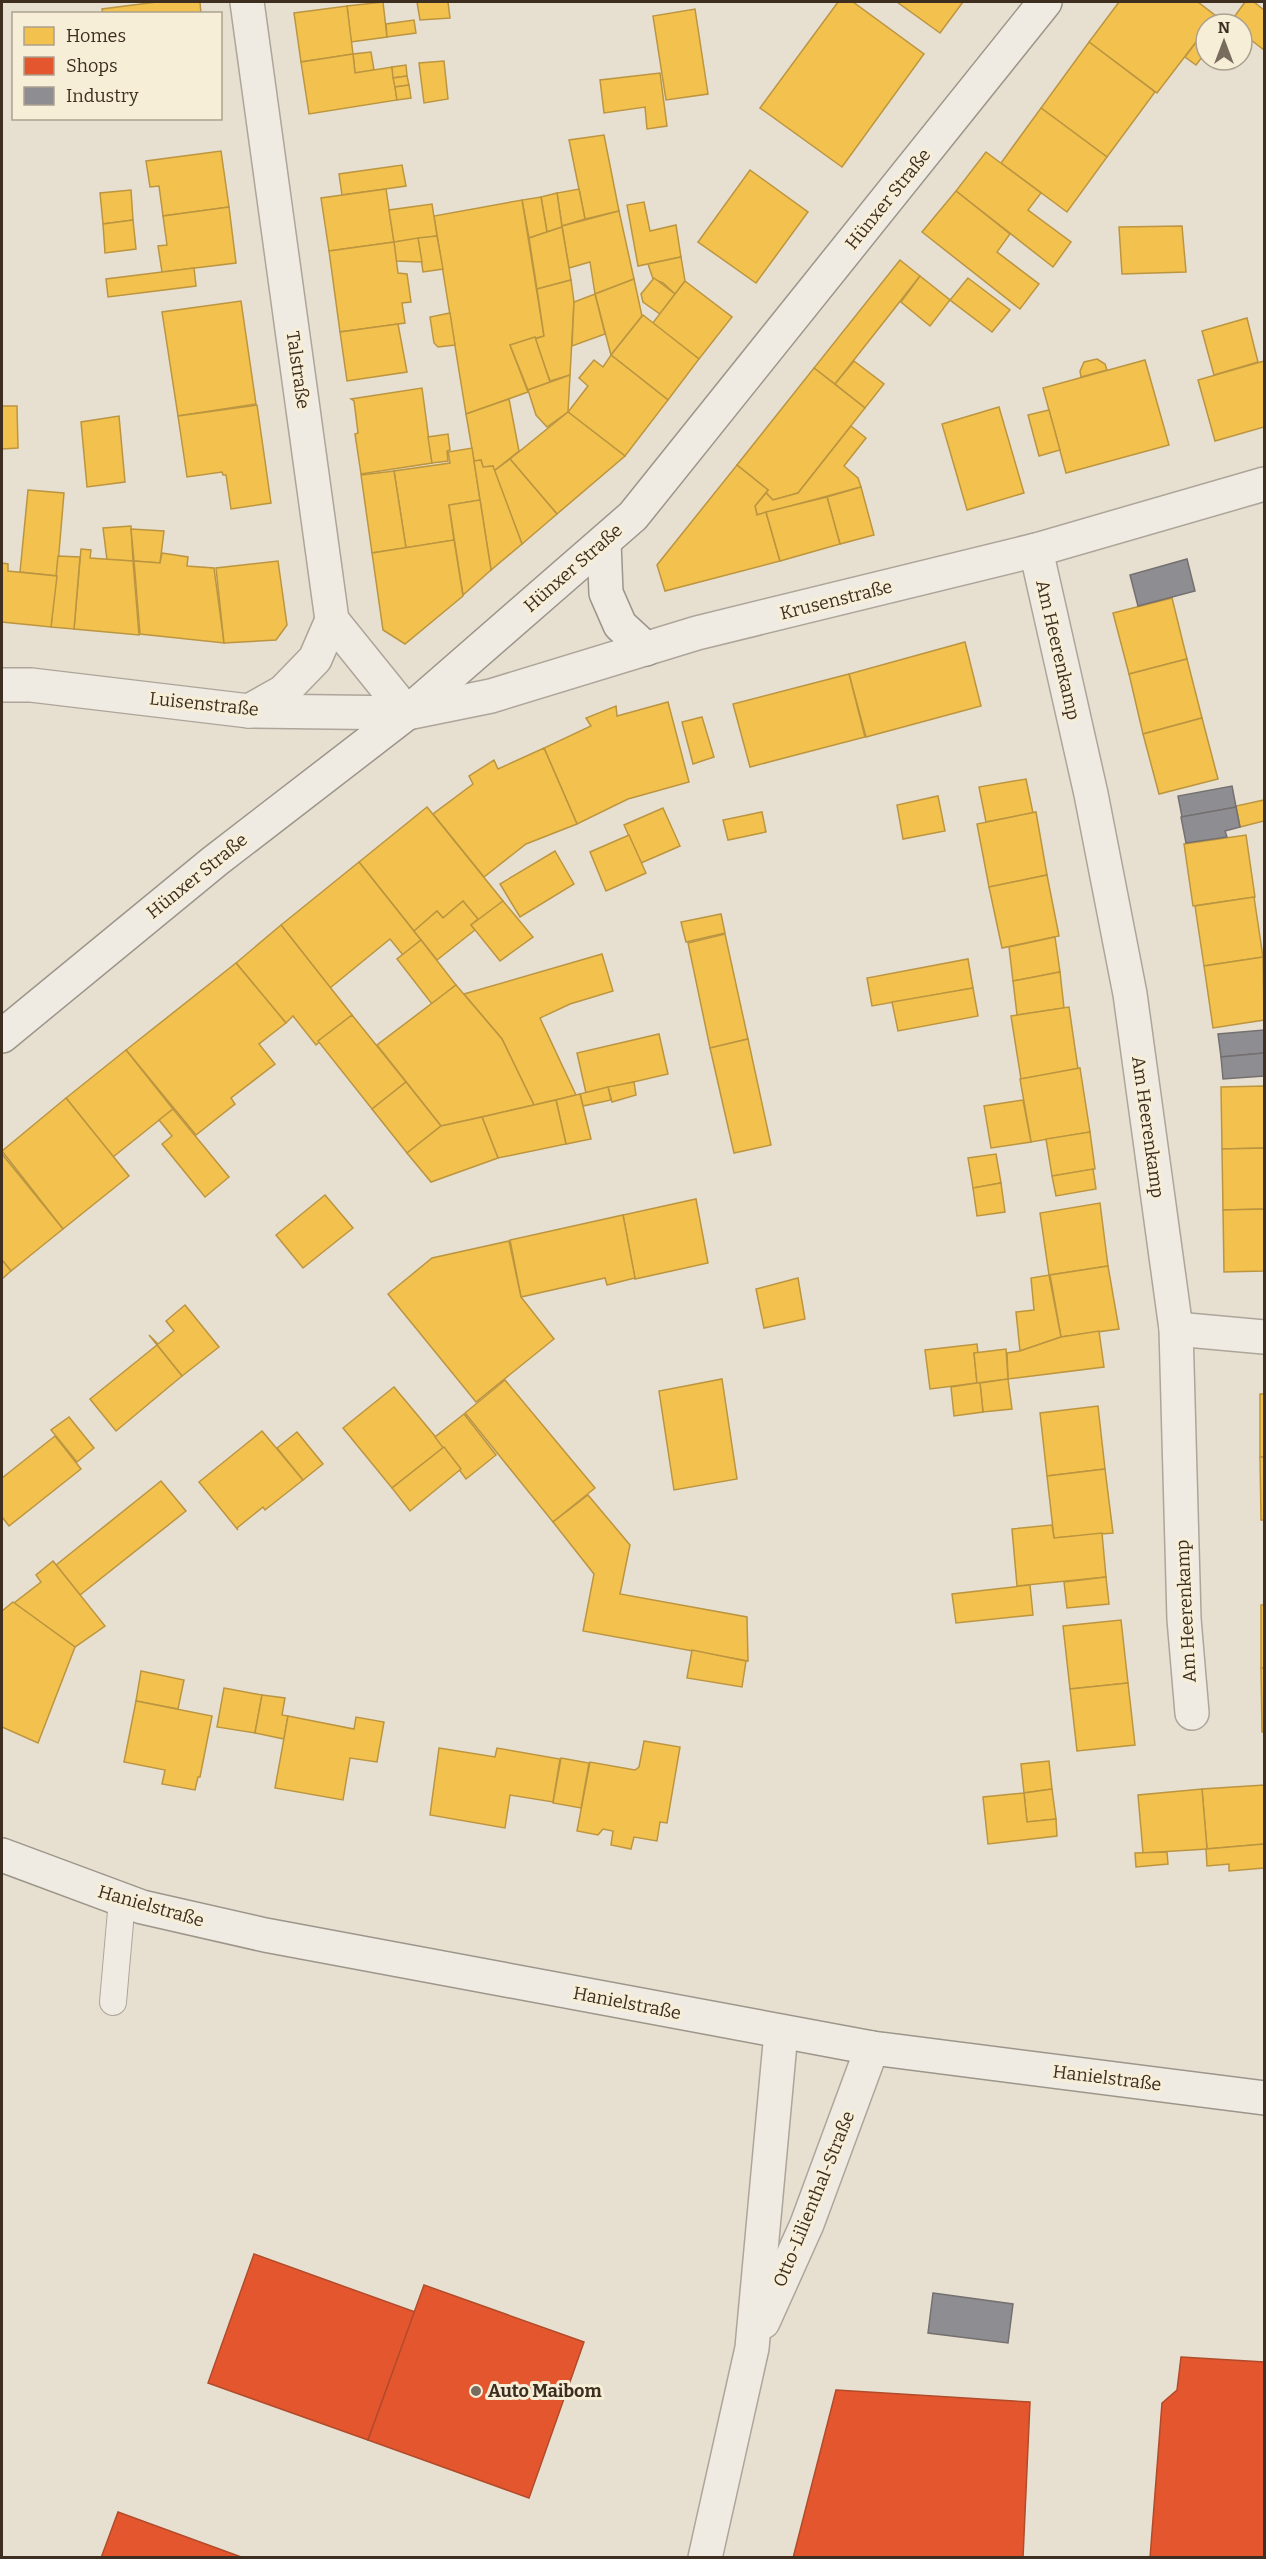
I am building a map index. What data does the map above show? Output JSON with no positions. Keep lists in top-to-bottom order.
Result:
{
  "streets": {
    "street": [
      "Hünxer Straße",
      "Talstraße",
      "Krusenstraße",
      "Am Heerenkamp",
      "Luisenstraße",
      "Hanielstraße",
      "Otto-Lilienthal-Straße"
    ]
  },
  "crossings": [
    ["Hünxer Straße", "Krusenstraße"],
    ["Hünxer Straße", "Luisenstraße"],
    ["Krusenstraße", "Am Heerenkamp"],
    ["Krusenstraße", "Luisenstraße"],
    ["Hanielstraße", "Otto-Lilienthal-Straße"]
  ],
  "places": ["Auto Maibom"],
  "legend": ["Homes", "Shops", "Industry"],
  "north": "top"
}
